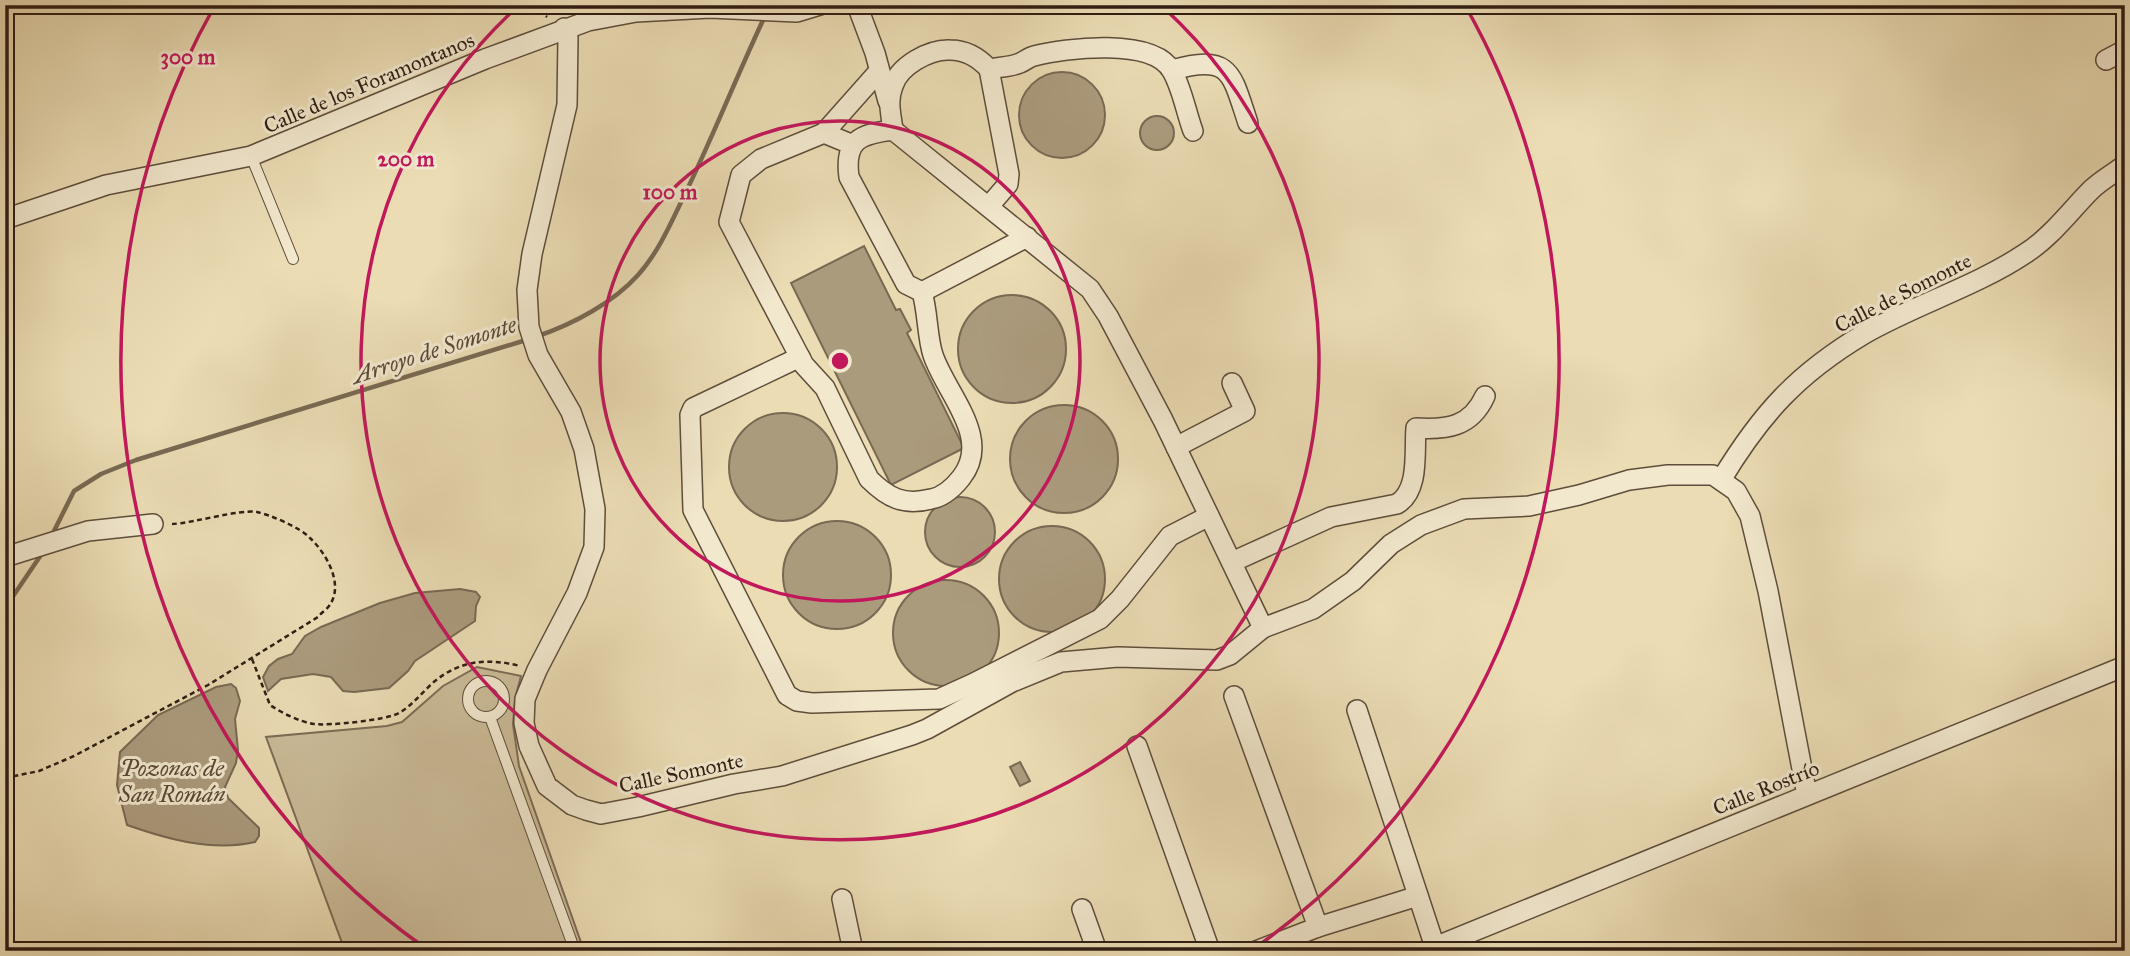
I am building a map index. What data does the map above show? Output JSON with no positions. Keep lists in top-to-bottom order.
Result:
{
  "streets": {
    "street": [
      "Calle de los Foramontanos",
      "Calle de Somonte",
      "Calle Somonte",
      "Calle Rostrío"
    ]
  },
  "crossings": [
    ["Calle de los Foramontanos", "Calle Somonte"],
    ["Calle de Somonte", "Calle Somonte"]
  ],
  "water": ["Arroyo de Somonte", "Pozonas de San Román"],
  "rings": ["300 m", "200 m", "100 m"]
}
